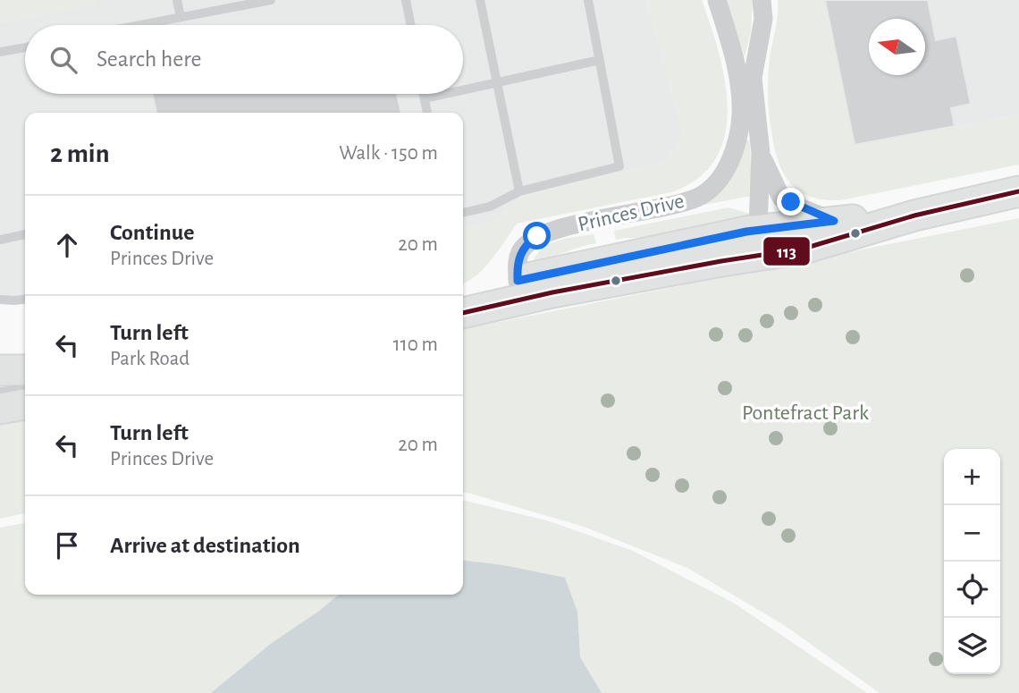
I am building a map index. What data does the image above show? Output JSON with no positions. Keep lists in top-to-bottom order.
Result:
{
  "streets": {
    "street": ["Princes Drive"]
  },
  "parks": ["Pontefract Park"],
  "lines": ["transit line 113"],
  "north": "left",
  "page": {
    "search": "Search here",
    "heading": ["2 min", "Walk · 150 m"],
    "list": [
      ["Continue", "Princes Drive", "20 m"],
      ["Turn left", "Park Road", "110 m"],
      ["Turn left", "Princes Drive", "20 m"],
      "Arrive at destination"
    ],
    "map_buttons": ["+", "−"]
  }
}
